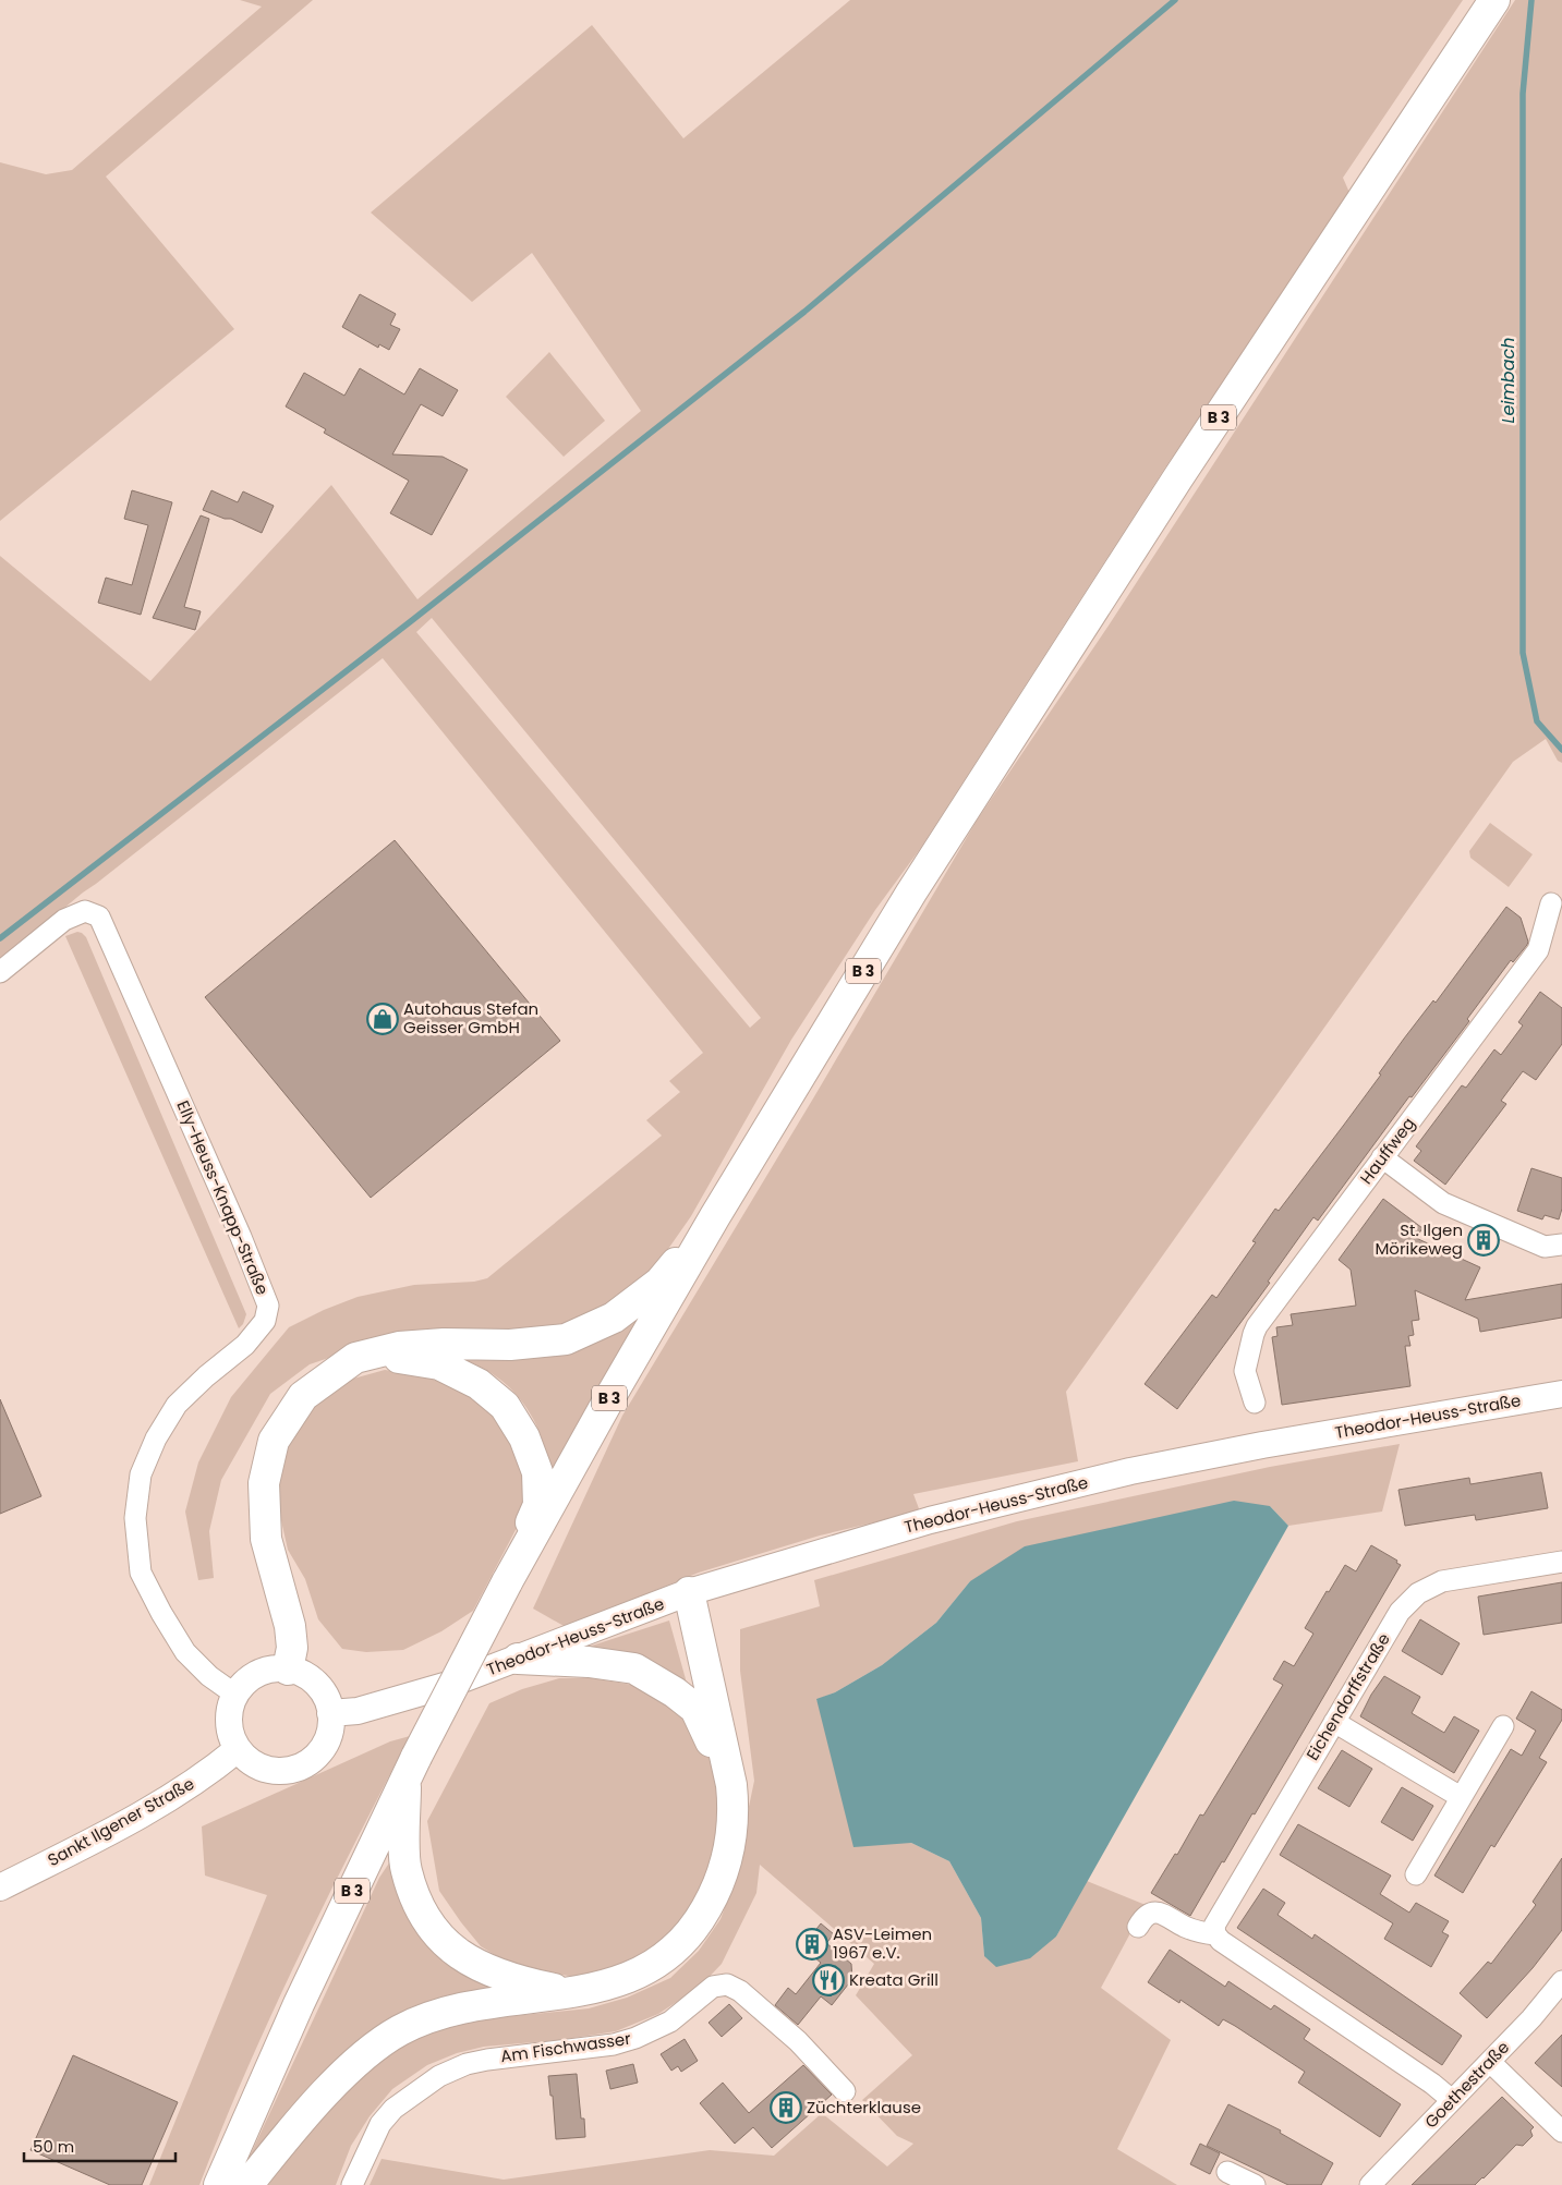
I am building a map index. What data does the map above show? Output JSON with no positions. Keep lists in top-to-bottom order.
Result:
{
  "streets": {
    "main road": ["B 3"],
    "street": [
      "Hauffweg",
      "Elly-Heuss-Knapp-Straße",
      "Theodor-Heuss-Straße",
      "Eichendorffstraße",
      "Sankt Ilgener Straße",
      "Am Fischwasser",
      "Goethestraße"
    ]
  },
  "crossings": [
    ["Elly-Heuss-Knapp-Straße", "Theodor-Heuss-Straße"],
    ["Elly-Heuss-Knapp-Straße", "Sankt Ilgener Straße"],
    ["Theodor-Heuss-Straße", "Sankt Ilgener Straße"]
  ],
  "water": ["Leimbach"],
  "places": {
    "shop": ["Autohaus Stefan Geisser GmbH"],
    "building": ["St. Ilgen Mörikeweg", "ASV-Leimen 1967 e.V.", "Züchterklause"],
    "restaurant": ["Kreata Grill"]
  },
  "scale_bar": "50 m"
}
